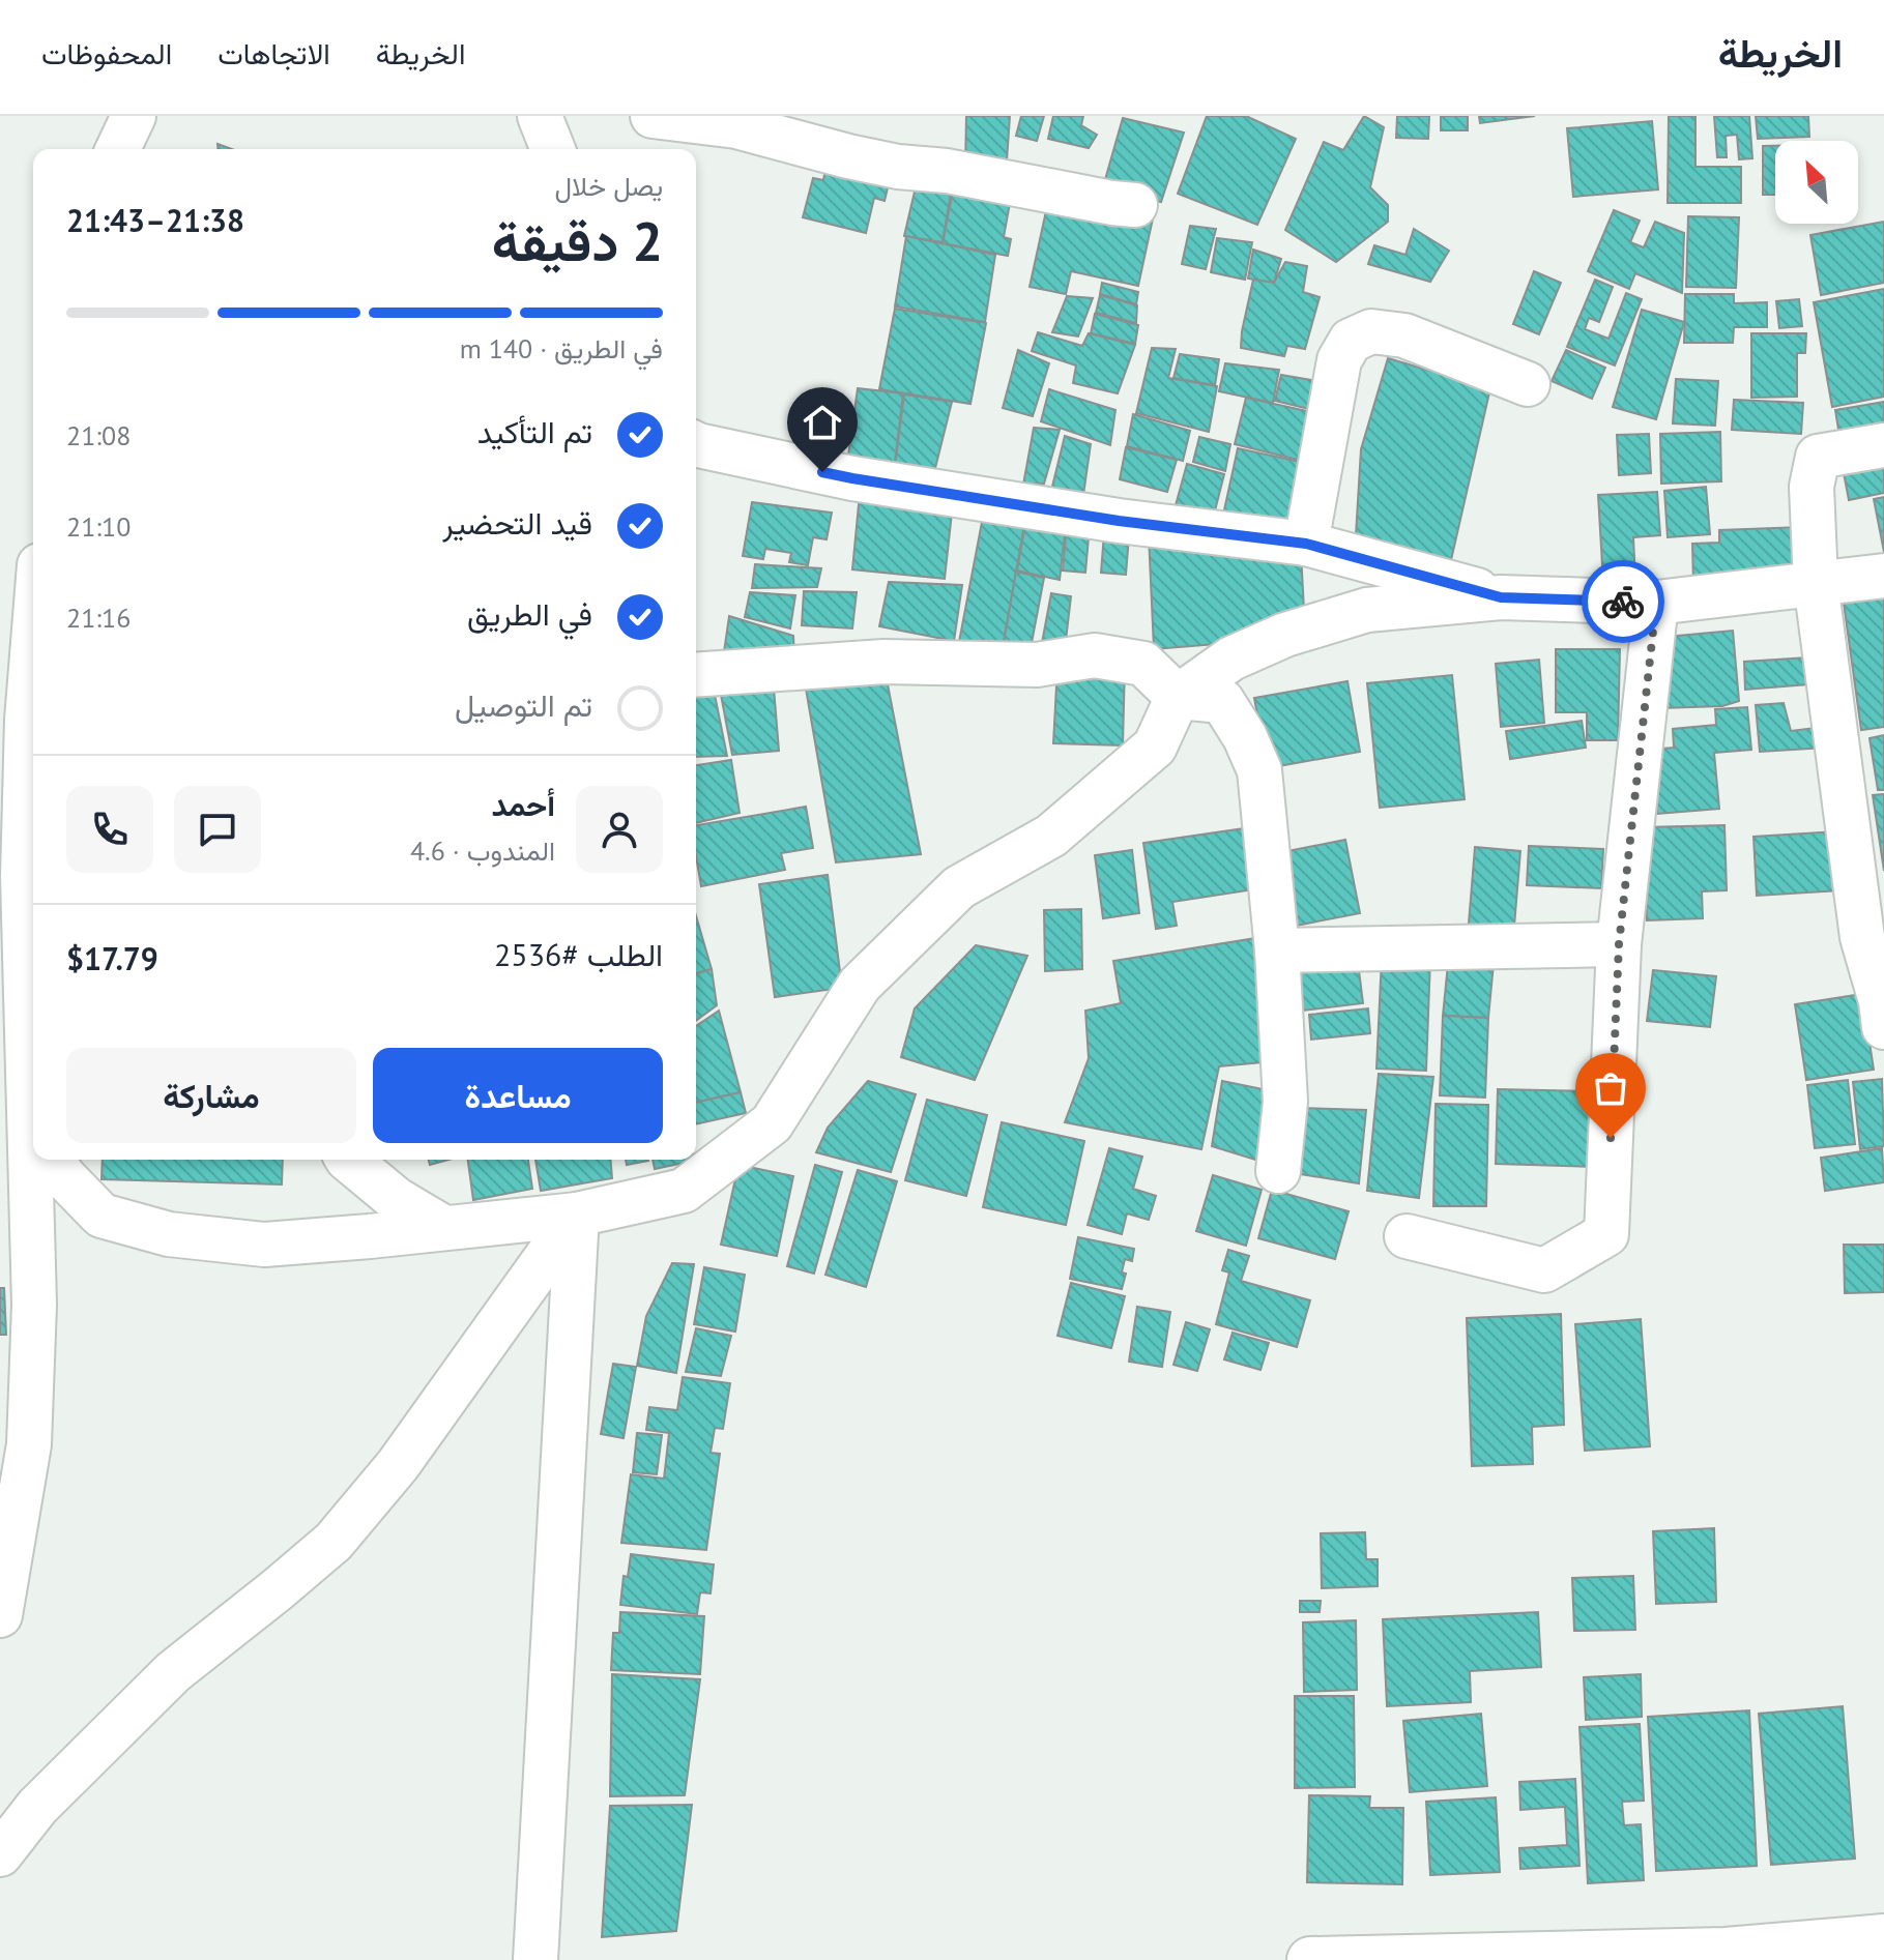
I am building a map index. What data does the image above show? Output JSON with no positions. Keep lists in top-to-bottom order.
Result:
{
  "north": "top left",
  "page": {
    "header": "الخريطة",
    "nav": ["الخريطة", "الاتجاهات", "المحفوظات"],
    "heading": ["2 دقيقة", "يصل خلال", "21:38–21:43"],
    "panel": [
      "أحمد",
      "المندوب · 4.6",
      "الطلب #2536",
      "$17.79"
    ],
    "bar": "في الطريق · 140 m",
    "list": [
      ["تم التأكيد", "21:08"],
      ["قيد التحضير", "21:10"],
      ["في الطريق", "21:16"],
      "تم التوصيل"
    ],
    "buttons": ["مساعدة", "مشاركة"]
  }
}
